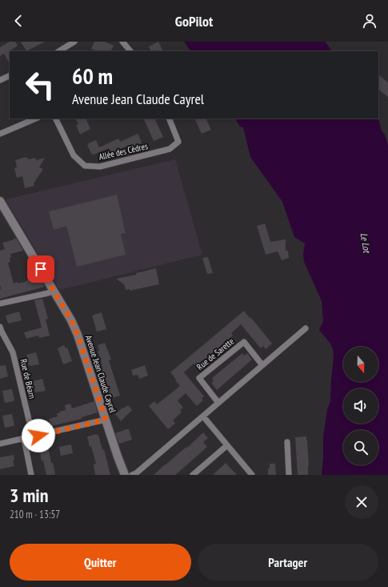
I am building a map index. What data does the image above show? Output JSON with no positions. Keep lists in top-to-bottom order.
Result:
{
  "streets": {
    "main road": ["Avenue Jean Claude Cayrel"],
    "street": ["Allée des Cèdres", "Rue de Sarette", "Rue de Béarn"]
  },
  "water": ["Le Lot"],
  "north": "bottom",
  "page": {
    "header": "GoPilot",
    "turn": ["60 m", "Avenue Jean Claude Cayrel"],
    "heading": ["3 min", "210 m · 13:57"],
    "buttons": ["Quitter", "Partager"]
  }
}
